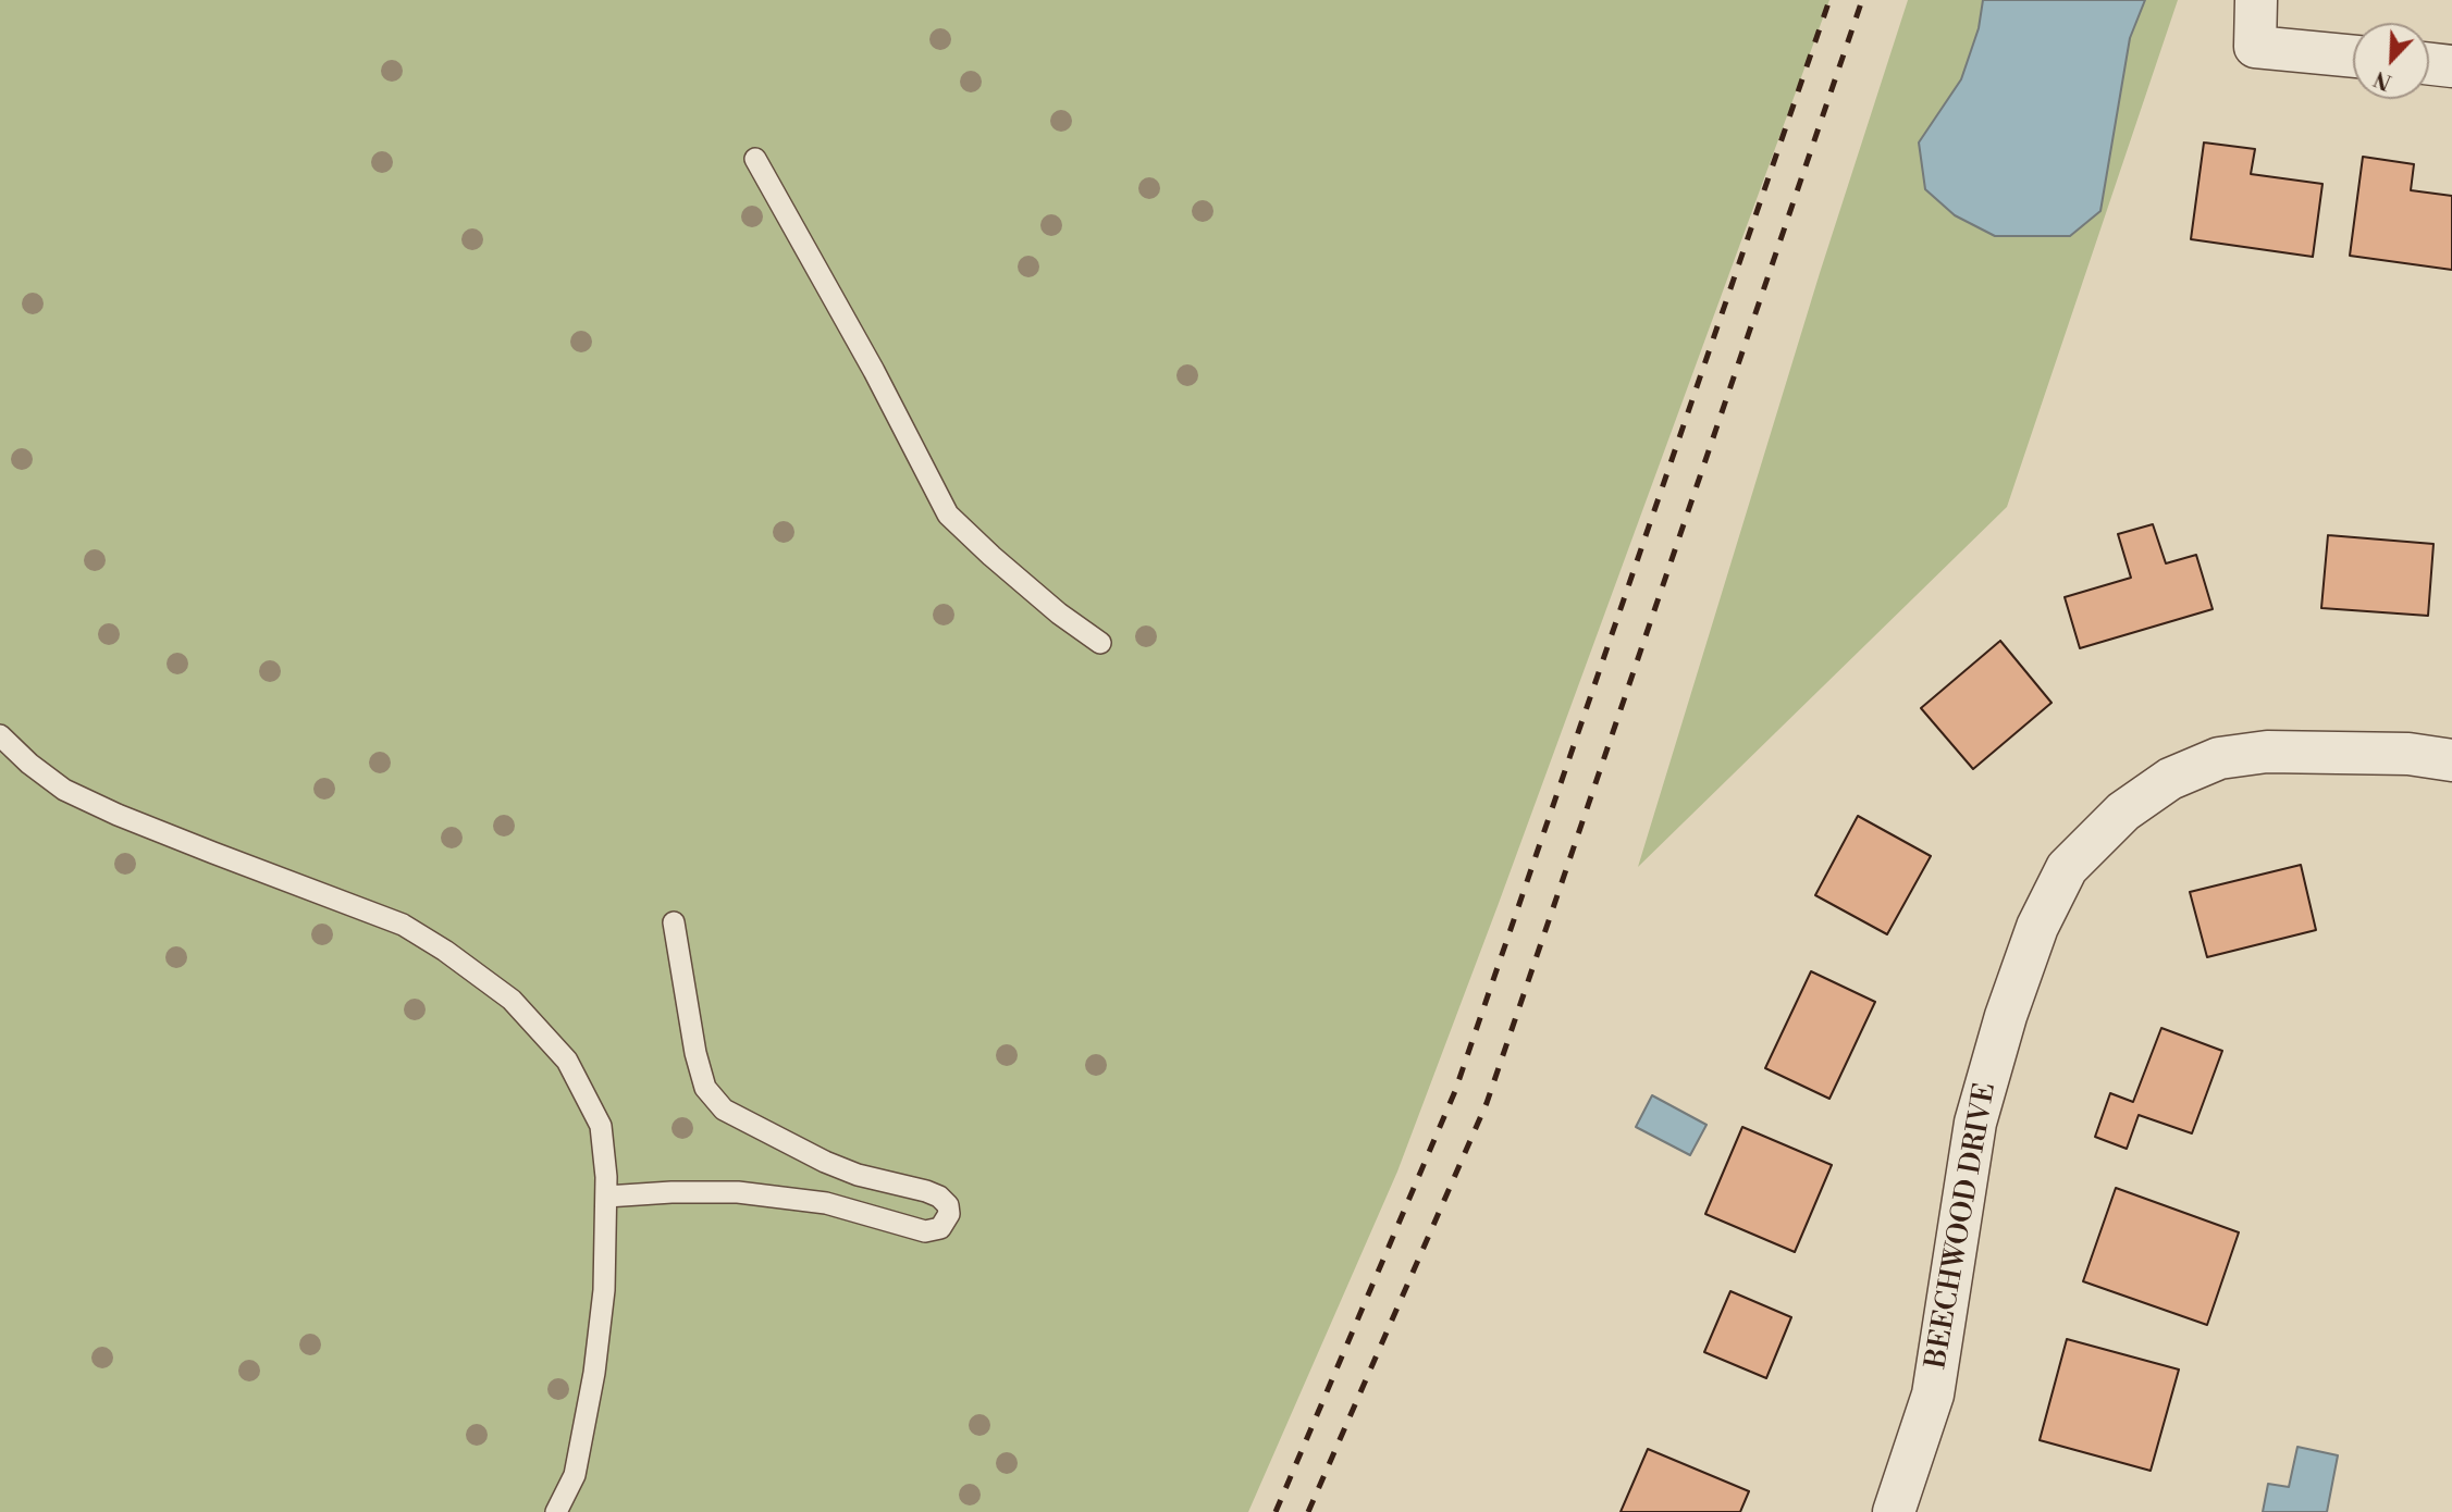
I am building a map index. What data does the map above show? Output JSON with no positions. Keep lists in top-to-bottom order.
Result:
{
  "streets": {
    "street": ["BEECHWOOD DRIVE"]
  },
  "north": "bottom left"
}
